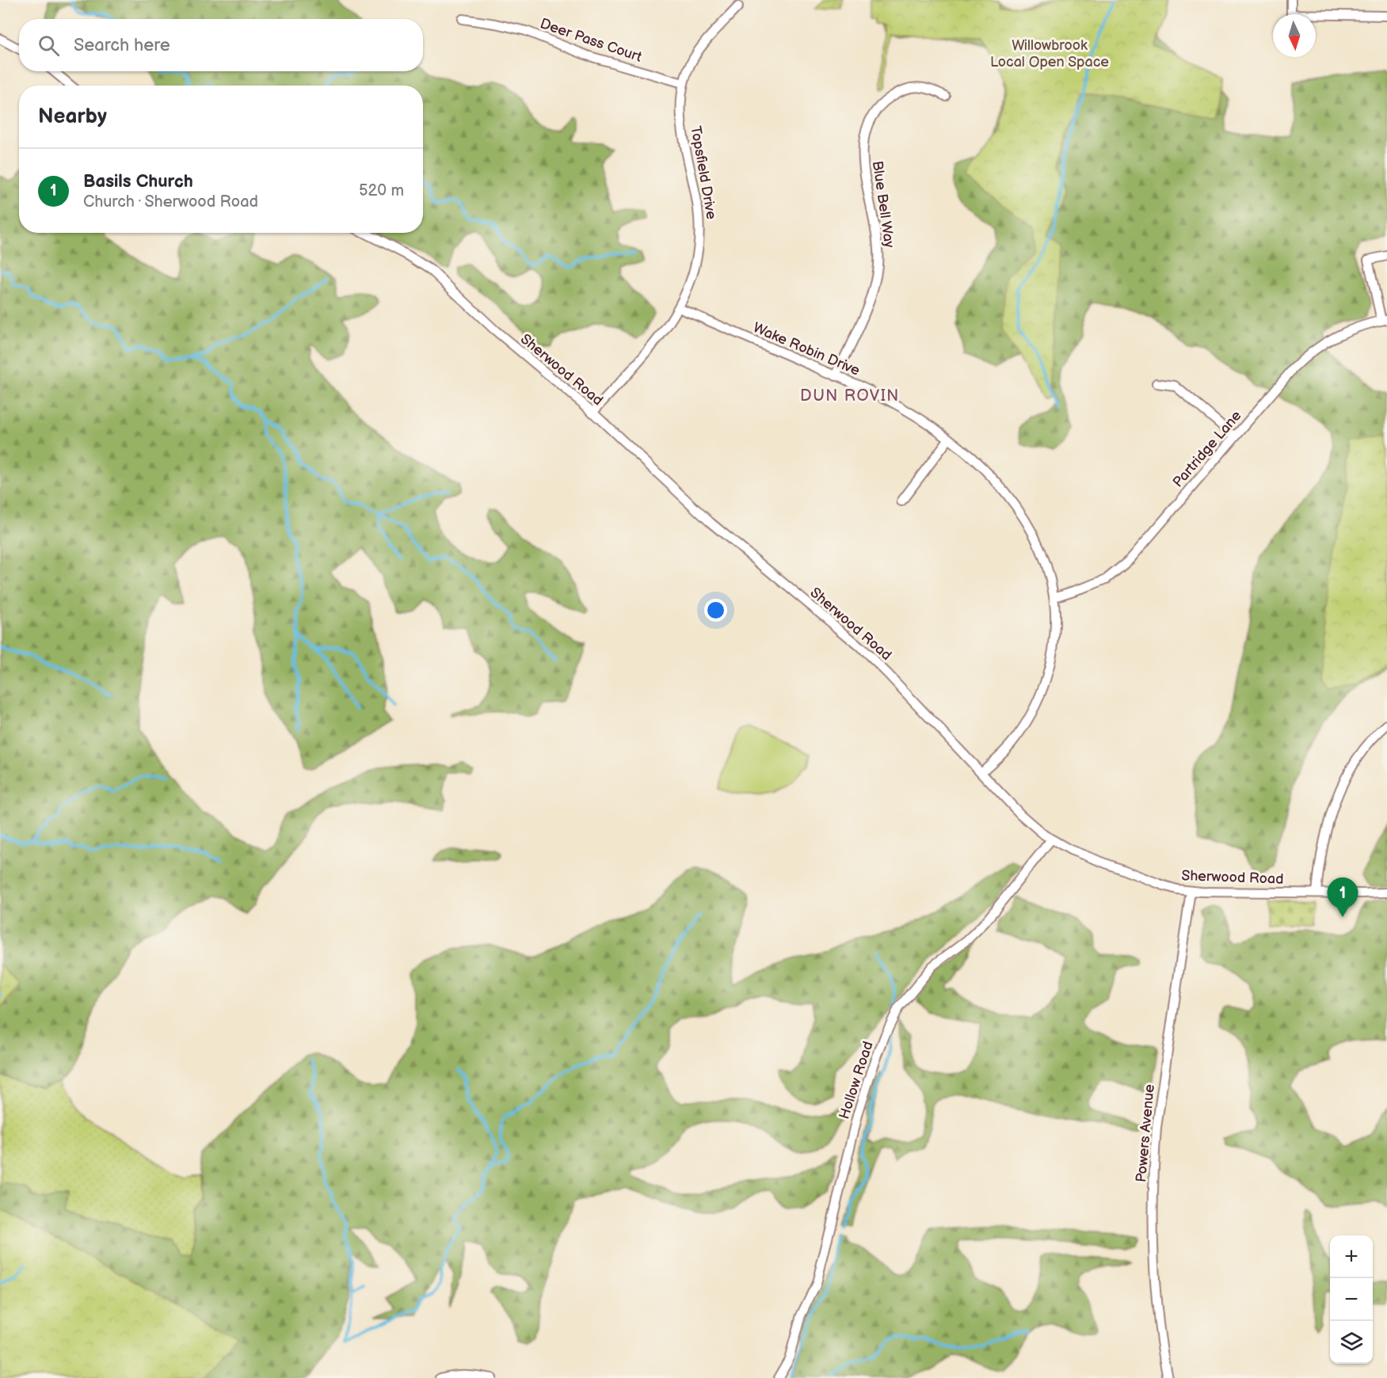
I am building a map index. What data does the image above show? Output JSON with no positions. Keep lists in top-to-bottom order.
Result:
{
  "streets": {
    "street": [
      "Deer Pass Court",
      "Topsfield Drive",
      "Blue Bell Way",
      "Wake Robin Drive",
      "Sherwood Road",
      "Partridge Lane",
      "Hollow Road",
      "Powers Avenue"
    ]
  },
  "crossings": [
    ["Deer Pass Court", "Topsfield Drive"],
    ["Topsfield Drive", "Wake Robin Drive"],
    ["Topsfield Drive", "Sherwood Road"],
    ["Blue Bell Way", "Wake Robin Drive"],
    ["Wake Robin Drive", "Sherwood Road"],
    ["Wake Robin Drive", "Partridge Lane"],
    ["Sherwood Road", "Hollow Road"],
    ["Sherwood Road", "Powers Avenue"]
  ],
  "districts": ["DUN ROVIN"],
  "parks": ["Willowbrook Local Open Space"],
  "north": "bottom",
  "page": {
    "search": "Search here",
    "heading": "Nearby",
    "list": [
      {
        "mark": "1",
        "name": "Basils Church",
        "note": "Church · Sherwood Road",
        "value": "520 m"
      }
    ],
    "pins": "1",
    "map_buttons": ["+", "−"]
  }
}
